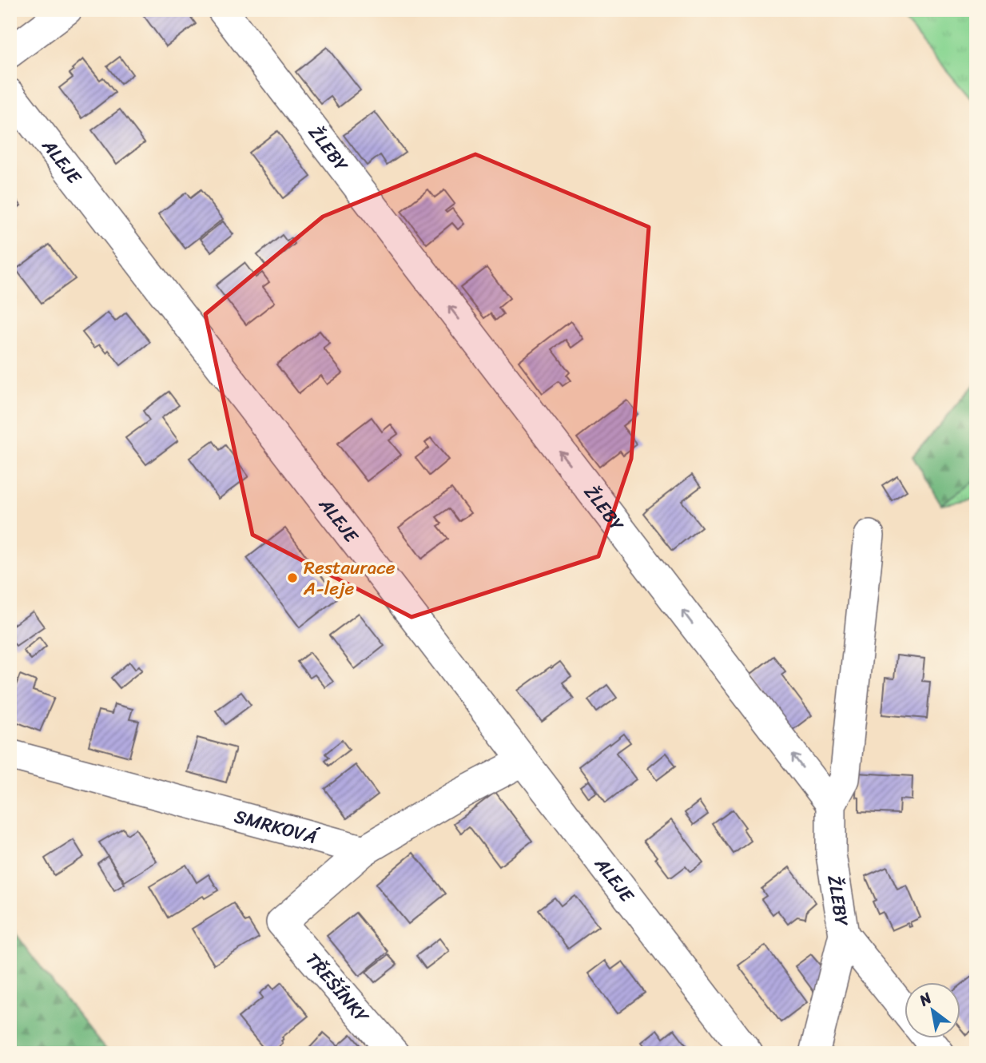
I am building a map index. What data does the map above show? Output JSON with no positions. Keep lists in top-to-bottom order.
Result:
{
  "streets": {
    "street": [
      "ŽLEBY",
      "ALEJE",
      "SMRKOVÁ",
      "TŘEŠÍNKY"
    ]
  },
  "crossings": [
    ["SMRKOVÁ", "TŘEŠÍNKY"]
  ],
  "one_way": ["ŽLEBY"],
  "places": ["Restaurace A-leje"],
  "north": "top left"
}
